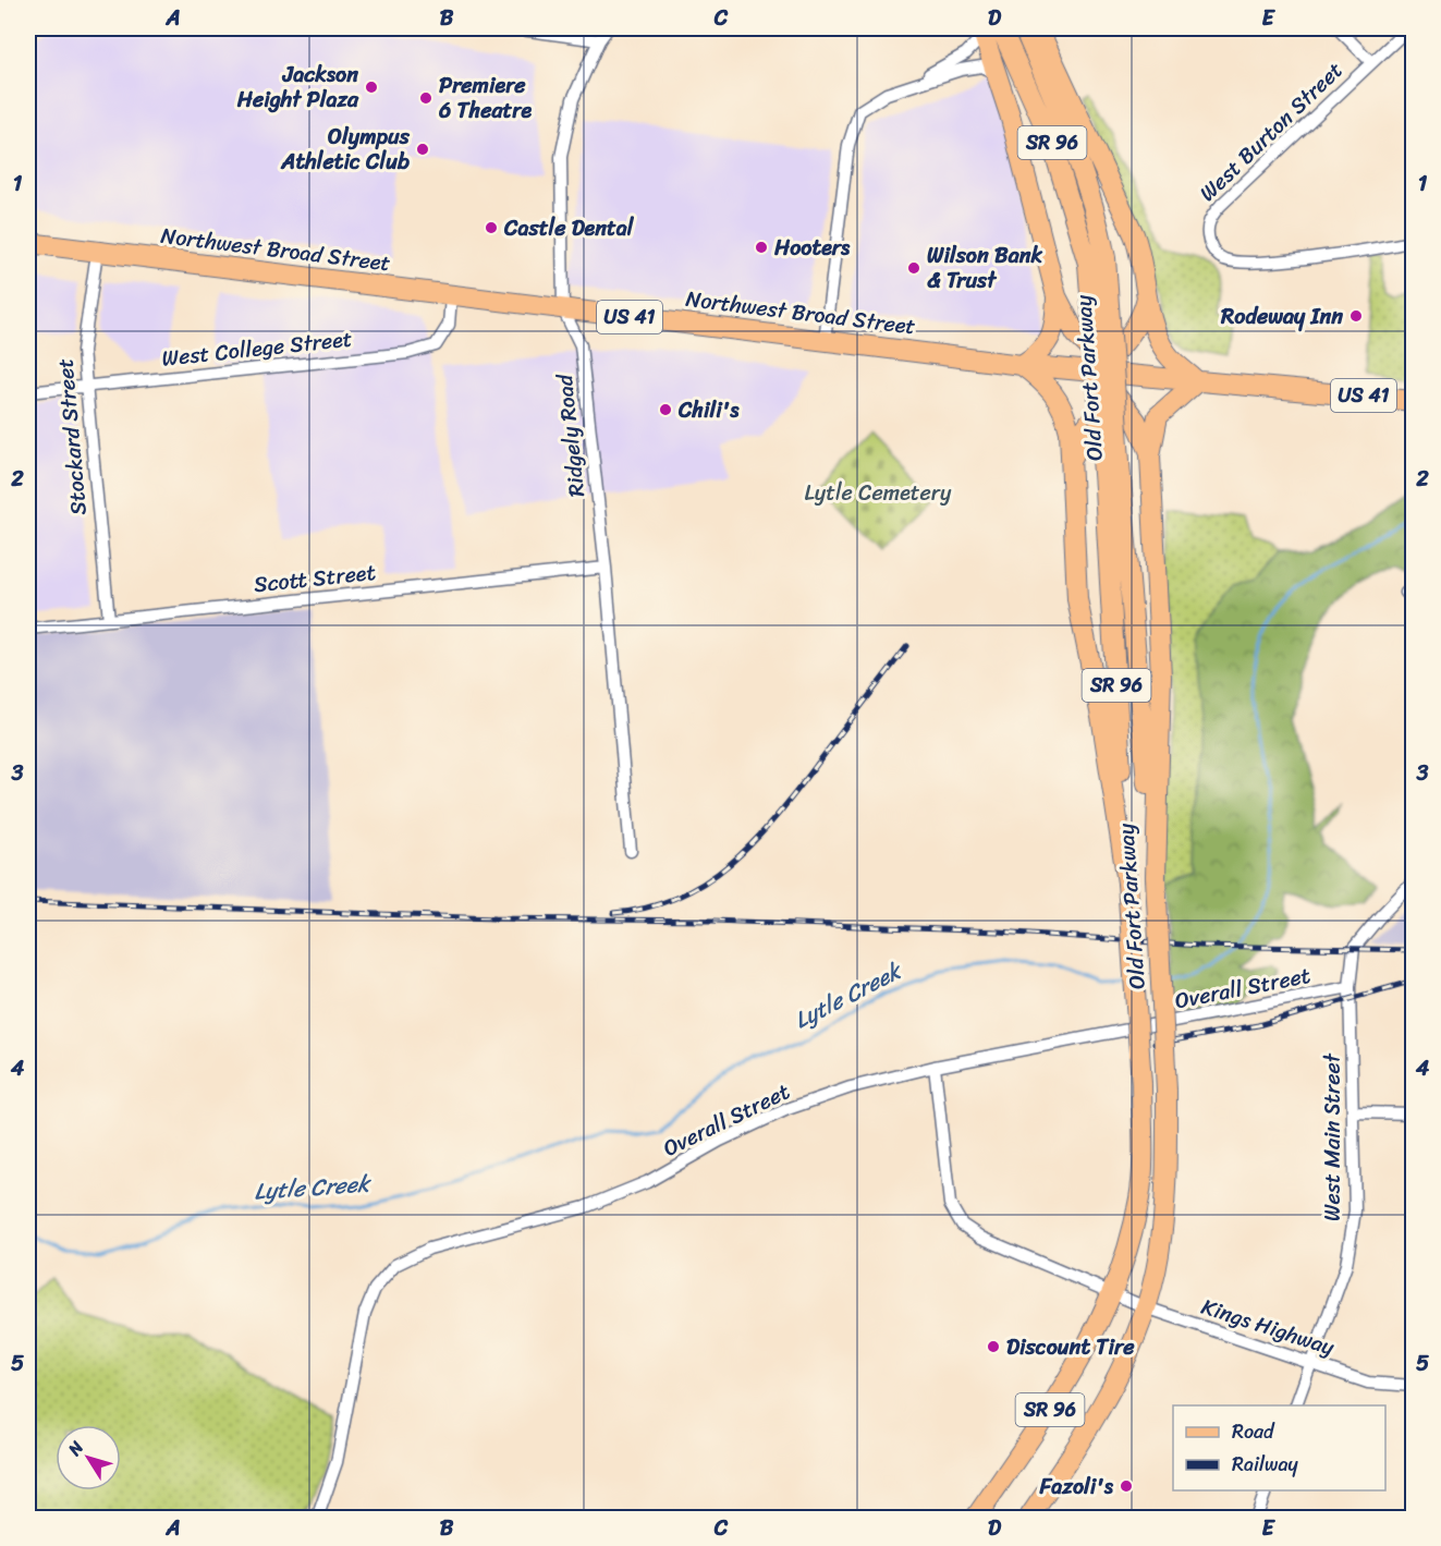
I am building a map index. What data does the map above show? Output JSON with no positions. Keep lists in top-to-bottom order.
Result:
{
  "streets": {
    "main road": [
      "SR 96",
      "Northwest Broad Street",
      "US 41",
      "Old Fort Parkway"
    ],
    "street": [
      "West Burton Street",
      "West College Street",
      "Ridgely Road",
      "Stockard Street",
      "Scott Street",
      "Overall Street",
      "West Main Street",
      "Kings Highway"
    ]
  },
  "crossings": [
    ["SR 96", "Old Fort Parkway"],
    ["Northwest Broad Street", "West College Street"],
    ["Northwest Broad Street", "Ridgely Road"],
    ["Northwest Broad Street", "Stockard Street"],
    ["West College Street", "Stockard Street"],
    ["Old Fort Parkway", "Kings Highway"],
    ["Ridgely Road", "Scott Street"],
    ["Stockard Street", "Scott Street"],
    ["Overall Street", "West Main Street"],
    ["Overall Street", "Kings Highway"],
    ["West Main Street", "Kings Highway"]
  ],
  "water": ["Lytle Creek"],
  "parks": ["Lytle Cemetery"],
  "places": [
    "Jackson Height Plaza",
    "Premiere 6 Theatre",
    "Olympus Athletic Club",
    "Castle Dental",
    "Hooters",
    "Wilson Bank & Trust",
    "Rodeway Inn",
    "Chili's",
    "Discount Tire",
    "Fazoli's"
  ],
  "legend": ["Road", "Railway"],
  "north": "top left",
  "grid": {
    "columns": [
      "A",
      "B",
      "C",
      "D",
      "E"
    ],
    "rows": [
      "1",
      "2",
      "3",
      "4",
      "5"
    ]
  }
}
